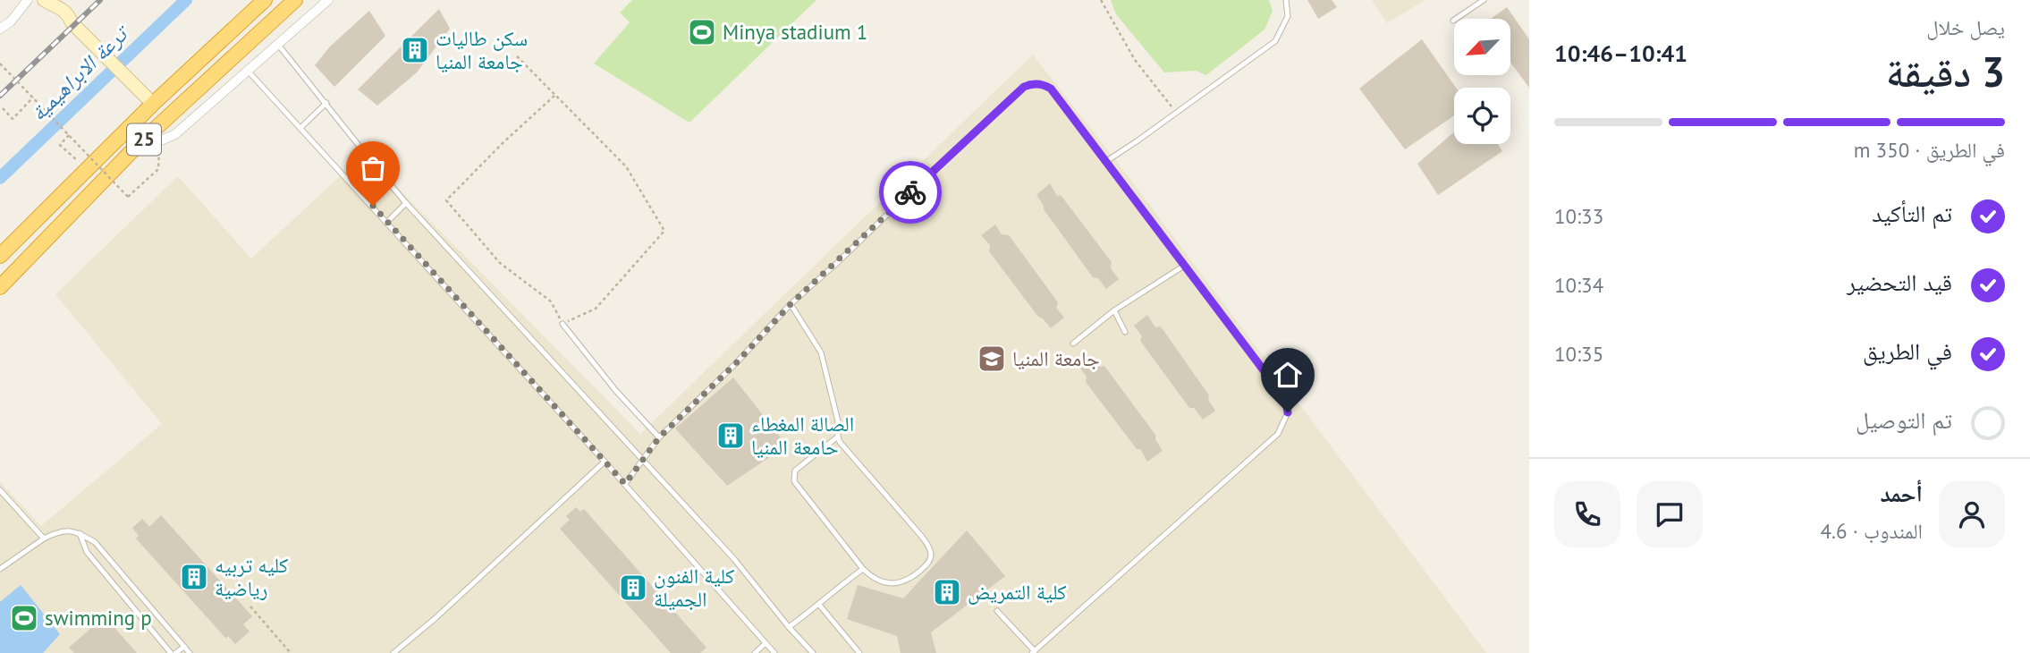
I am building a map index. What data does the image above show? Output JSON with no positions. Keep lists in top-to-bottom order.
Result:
{
  "streets": {
    "highway": ["25"]
  },
  "water": ["ترعة الابراهيمية"],
  "places": {
    "sports": ["Minya stadium 1", "swimming p"],
    "building": [
      "سكن طاليات جامعة المنيا",
      "الصالة المغطاء حامعة المنيا",
      "كليه تربيه رياضية",
      "كلية الفنون الجميلة",
      "كلية التمريض"
    ],
    "school or university": ["جامعة المنيا"]
  },
  "north": "bottom left",
  "page": {
    "heading": ["3 دقيقة", "يصل خلال", "10:41–10:46"],
    "panel": ["أحمد", "المندوب · 4.6"],
    "bar": "في الطريق · 350 m",
    "list": [
      ["تم التأكيد", "10:33"],
      ["قيد التحضير", "10:34"],
      ["في الطريق", "10:35"],
      "تم التوصيل"
    ]
  }
}
